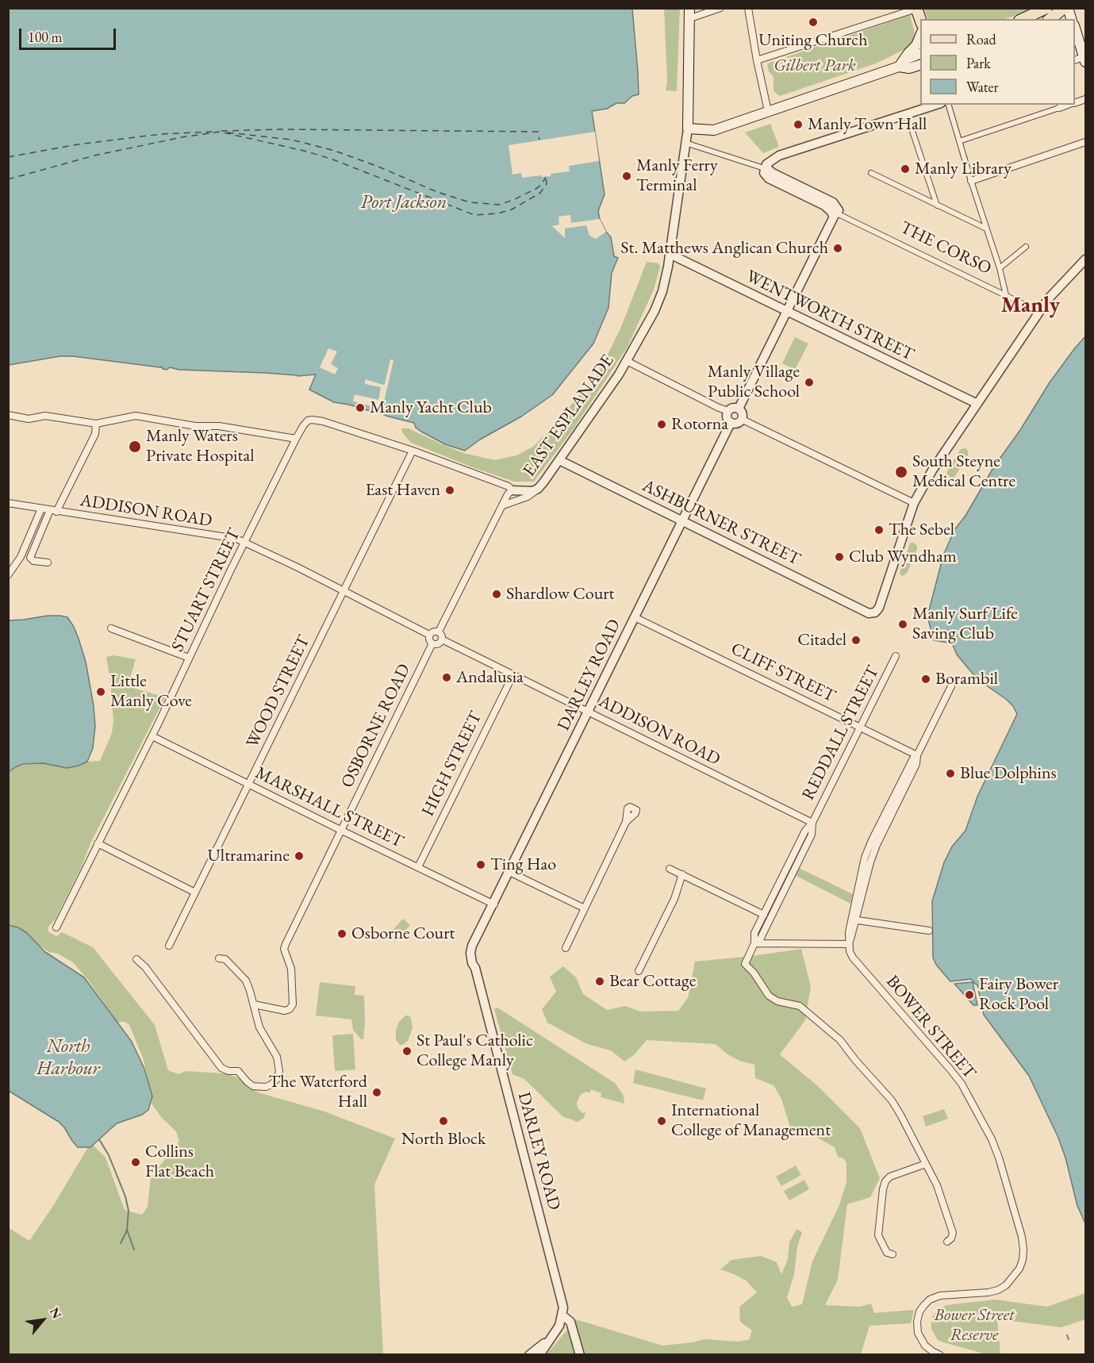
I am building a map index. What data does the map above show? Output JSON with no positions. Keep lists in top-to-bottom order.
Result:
{
  "streets": {
    "street": [
      "THE CORSO",
      "WENTWORTH STREET",
      "EAST ESPLANADE",
      "ADDISON ROAD",
      "ASHBURNER STREET",
      "STUART STREET",
      "CLIFF STREET",
      "DARLEY ROAD",
      "WOOD STREET",
      "OSBORNE ROAD",
      "REDDALL STREET",
      "HIGH STREET",
      "MARSHALL STREET",
      "BOWER STREET"
    ]
  },
  "crossings": [
    ["THE CORSO", "EAST ESPLANADE"],
    ["WENTWORTH STREET", "EAST ESPLANADE"],
    ["EAST ESPLANADE", "ASHBURNER STREET"],
    ["EAST ESPLANADE", "STUART STREET"],
    ["EAST ESPLANADE", "WOOD STREET"],
    ["ADDISON ROAD", "STUART STREET"],
    ["ADDISON ROAD", "DARLEY ROAD"],
    ["ADDISON ROAD", "WOOD STREET"],
    ["ADDISON ROAD", "OSBORNE ROAD"],
    ["ADDISON ROAD", "REDDALL STREET"],
    ["ADDISON ROAD", "HIGH STREET"],
    ["ASHBURNER STREET", "DARLEY ROAD"],
    ["STUART STREET", "MARSHALL STREET"],
    ["CLIFF STREET", "DARLEY ROAD"],
    ["CLIFF STREET", "REDDALL STREET"],
    ["DARLEY ROAD", "MARSHALL STREET"],
    ["WOOD STREET", "MARSHALL STREET"],
    ["OSBORNE ROAD", "MARSHALL STREET"],
    ["HIGH STREET", "MARSHALL STREET"]
  ],
  "districts": ["Manly"],
  "water": ["Port Jackson", "North Harbour"],
  "parks": ["Gilbert Park", "Bower Street Reserve"],
  "places": [
    "Uniting Church",
    "Manly Town Hall",
    "Manly Library",
    "Manly Ferry Terminal",
    "St. Matthews Anglican Church",
    "Manly Village Public School",
    "Manly Yacht Club",
    "Rotorna",
    "Manly Waters Private Hospital",
    "South Steyne Medical Centre",
    "East Haven",
    "The Sebel",
    "Club Wyndham",
    "Shardlow Court",
    "Manly Surf Life Saving Club",
    "Citadel",
    "Andalusia",
    "Borambil",
    "Little Manly Cove",
    "Blue Dolphins",
    "Ultramarine",
    "Ting Hao",
    "Osborne Court",
    "Bear Cottage",
    "Fairy Bower Rock Pool",
    "St Paul's Catholic College Manly",
    "The Waterford Hall",
    "North Block",
    "International College of Management",
    "Collins Flat Beach"
  ],
  "legend": ["Road", "Park", "Water"],
  "scale_bar": "100 m",
  "north": "top right"
}
